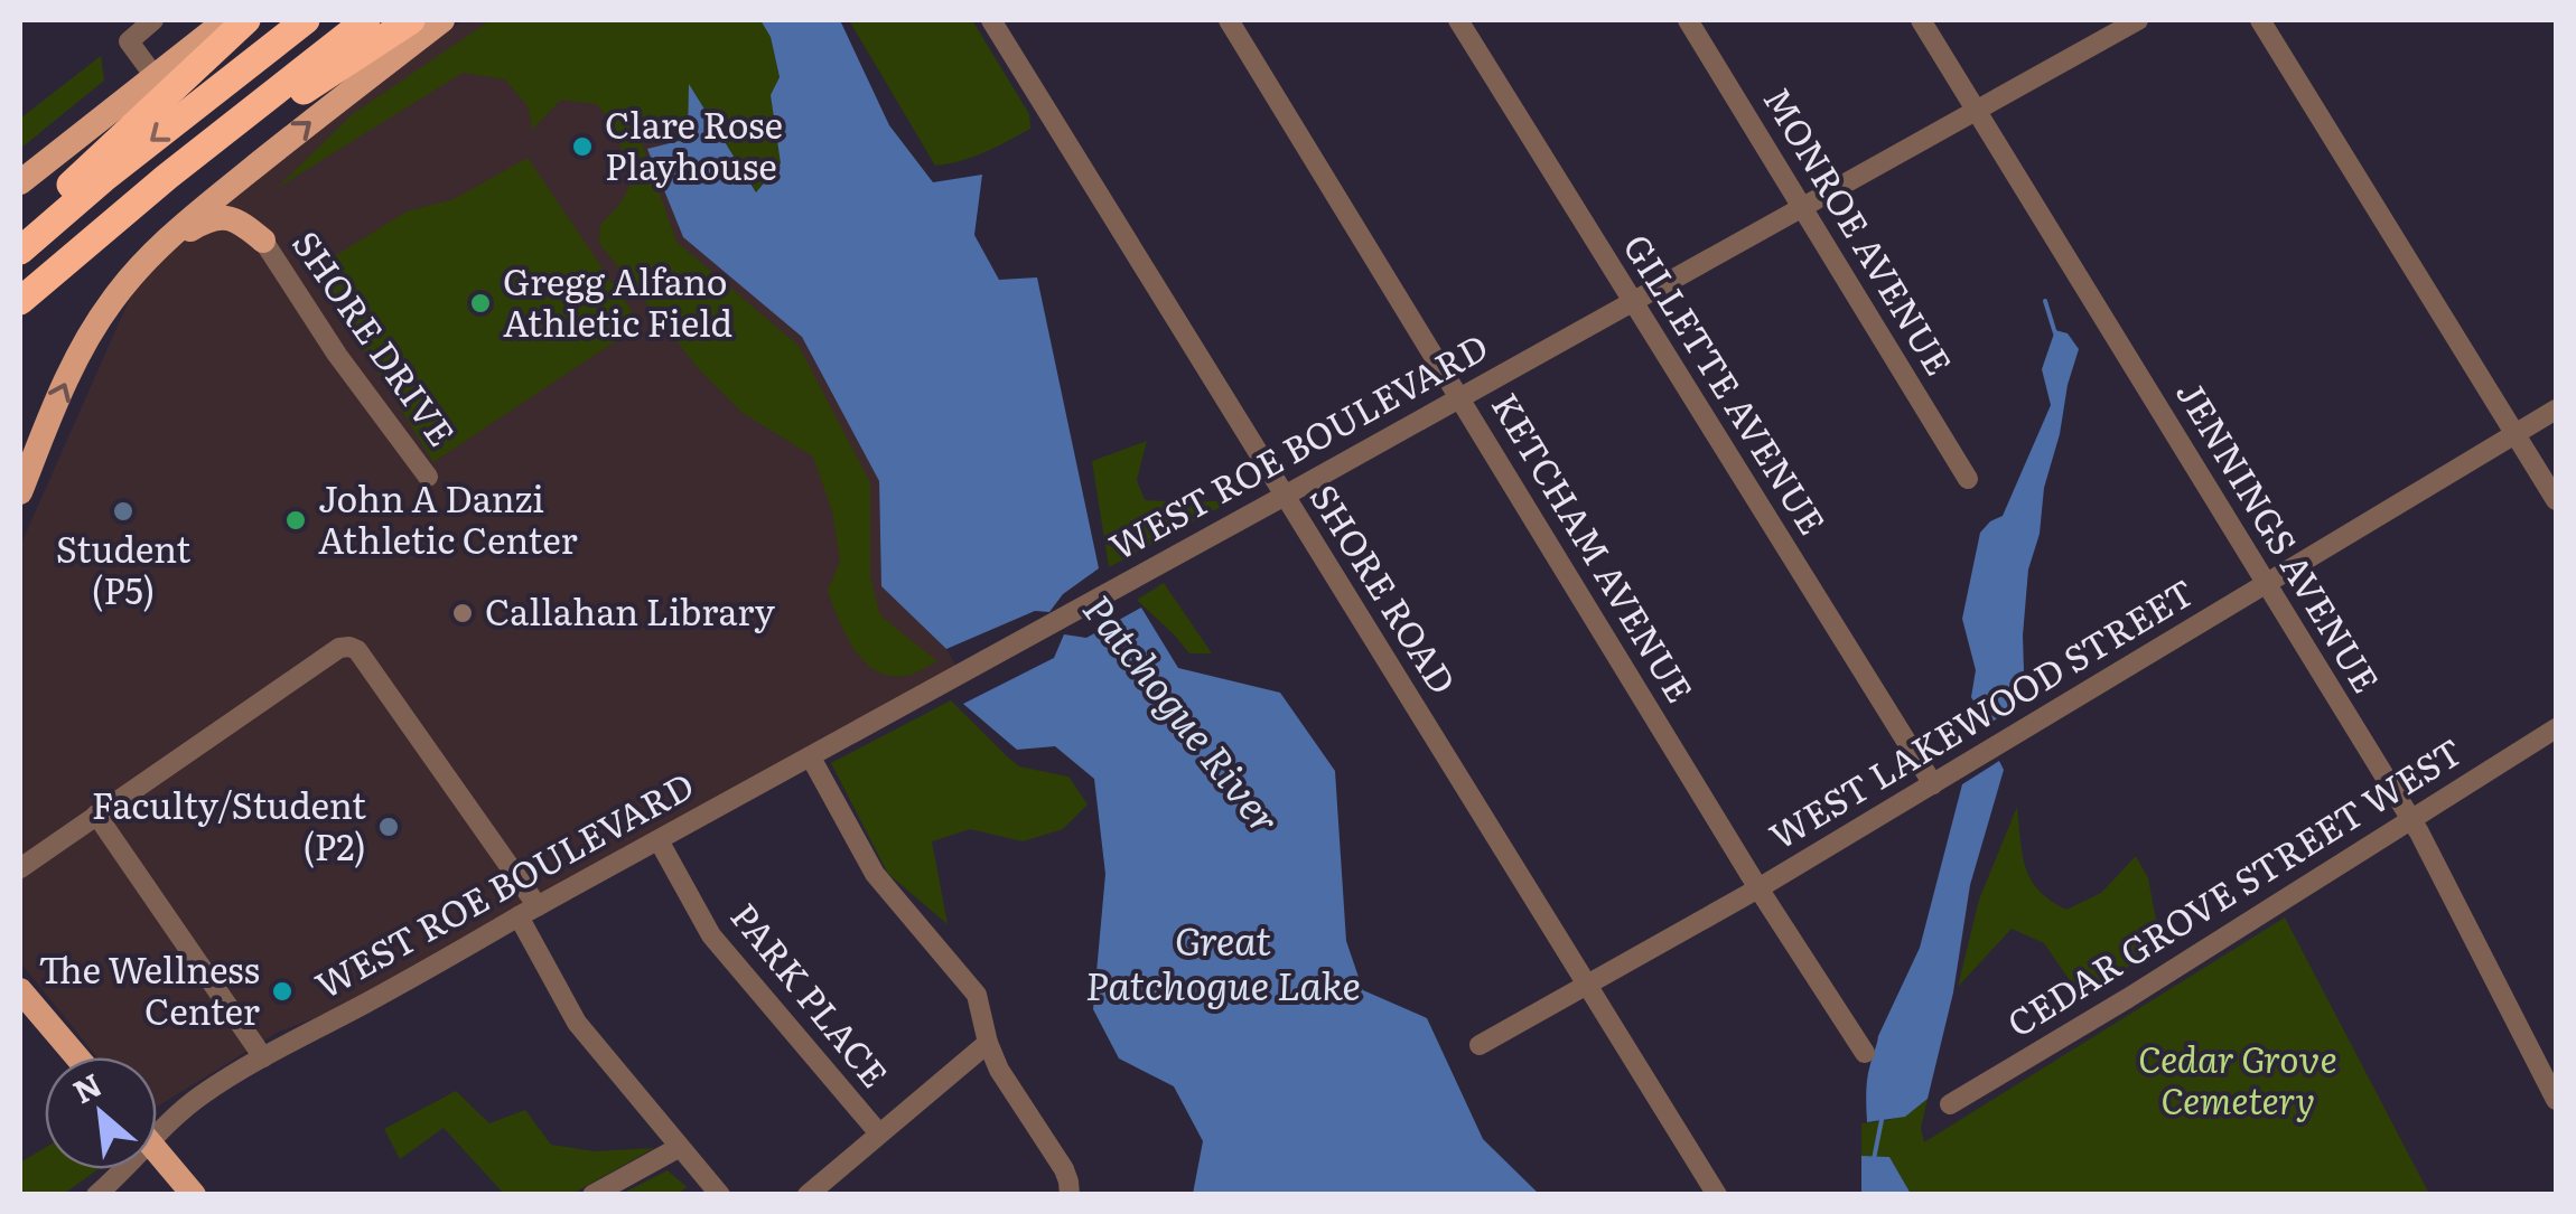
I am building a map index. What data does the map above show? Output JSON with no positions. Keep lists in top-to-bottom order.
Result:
{
  "streets": {
    "street": [
      "MONROE AVENUE",
      "SHORE DRIVE",
      "GILLETTE AVENUE",
      "WEST ROE BOULEVARD",
      "JENNINGS AVENUE",
      "KETCHAM AVENUE",
      "SHORE ROAD",
      "WEST LAKEWOOD STREET",
      "CEDAR GROVE STREET WEST",
      "PARK PLACE"
    ]
  },
  "crossings": [
    ["MONROE AVENUE", "WEST ROE BOULEVARD"],
    ["GILLETTE AVENUE", "WEST ROE BOULEVARD"],
    ["GILLETTE AVENUE", "WEST LAKEWOOD STREET"],
    ["WEST ROE BOULEVARD", "JENNINGS AVENUE"],
    ["WEST ROE BOULEVARD", "KETCHAM AVENUE"],
    ["WEST ROE BOULEVARD", "SHORE ROAD"],
    ["WEST ROE BOULEVARD", "PARK PLACE"],
    ["JENNINGS AVENUE", "WEST LAKEWOOD STREET"],
    ["JENNINGS AVENUE", "CEDAR GROVE STREET WEST"],
    ["KETCHAM AVENUE", "WEST LAKEWOOD STREET"],
    ["SHORE ROAD", "WEST LAKEWOOD STREET"]
  ],
  "water": ["Patchogue River", "Great Patchogue Lake"],
  "parks": ["Cedar Grove Cemetery"],
  "places": [
    "Clare Rose Playhouse",
    "Gregg Alfano Athletic Field",
    "Student (P5)",
    "John A Danzi Athletic Center",
    "Callahan Library",
    "Faculty/Student (P2)",
    "The Wellness Center"
  ],
  "north": "top left"
}
